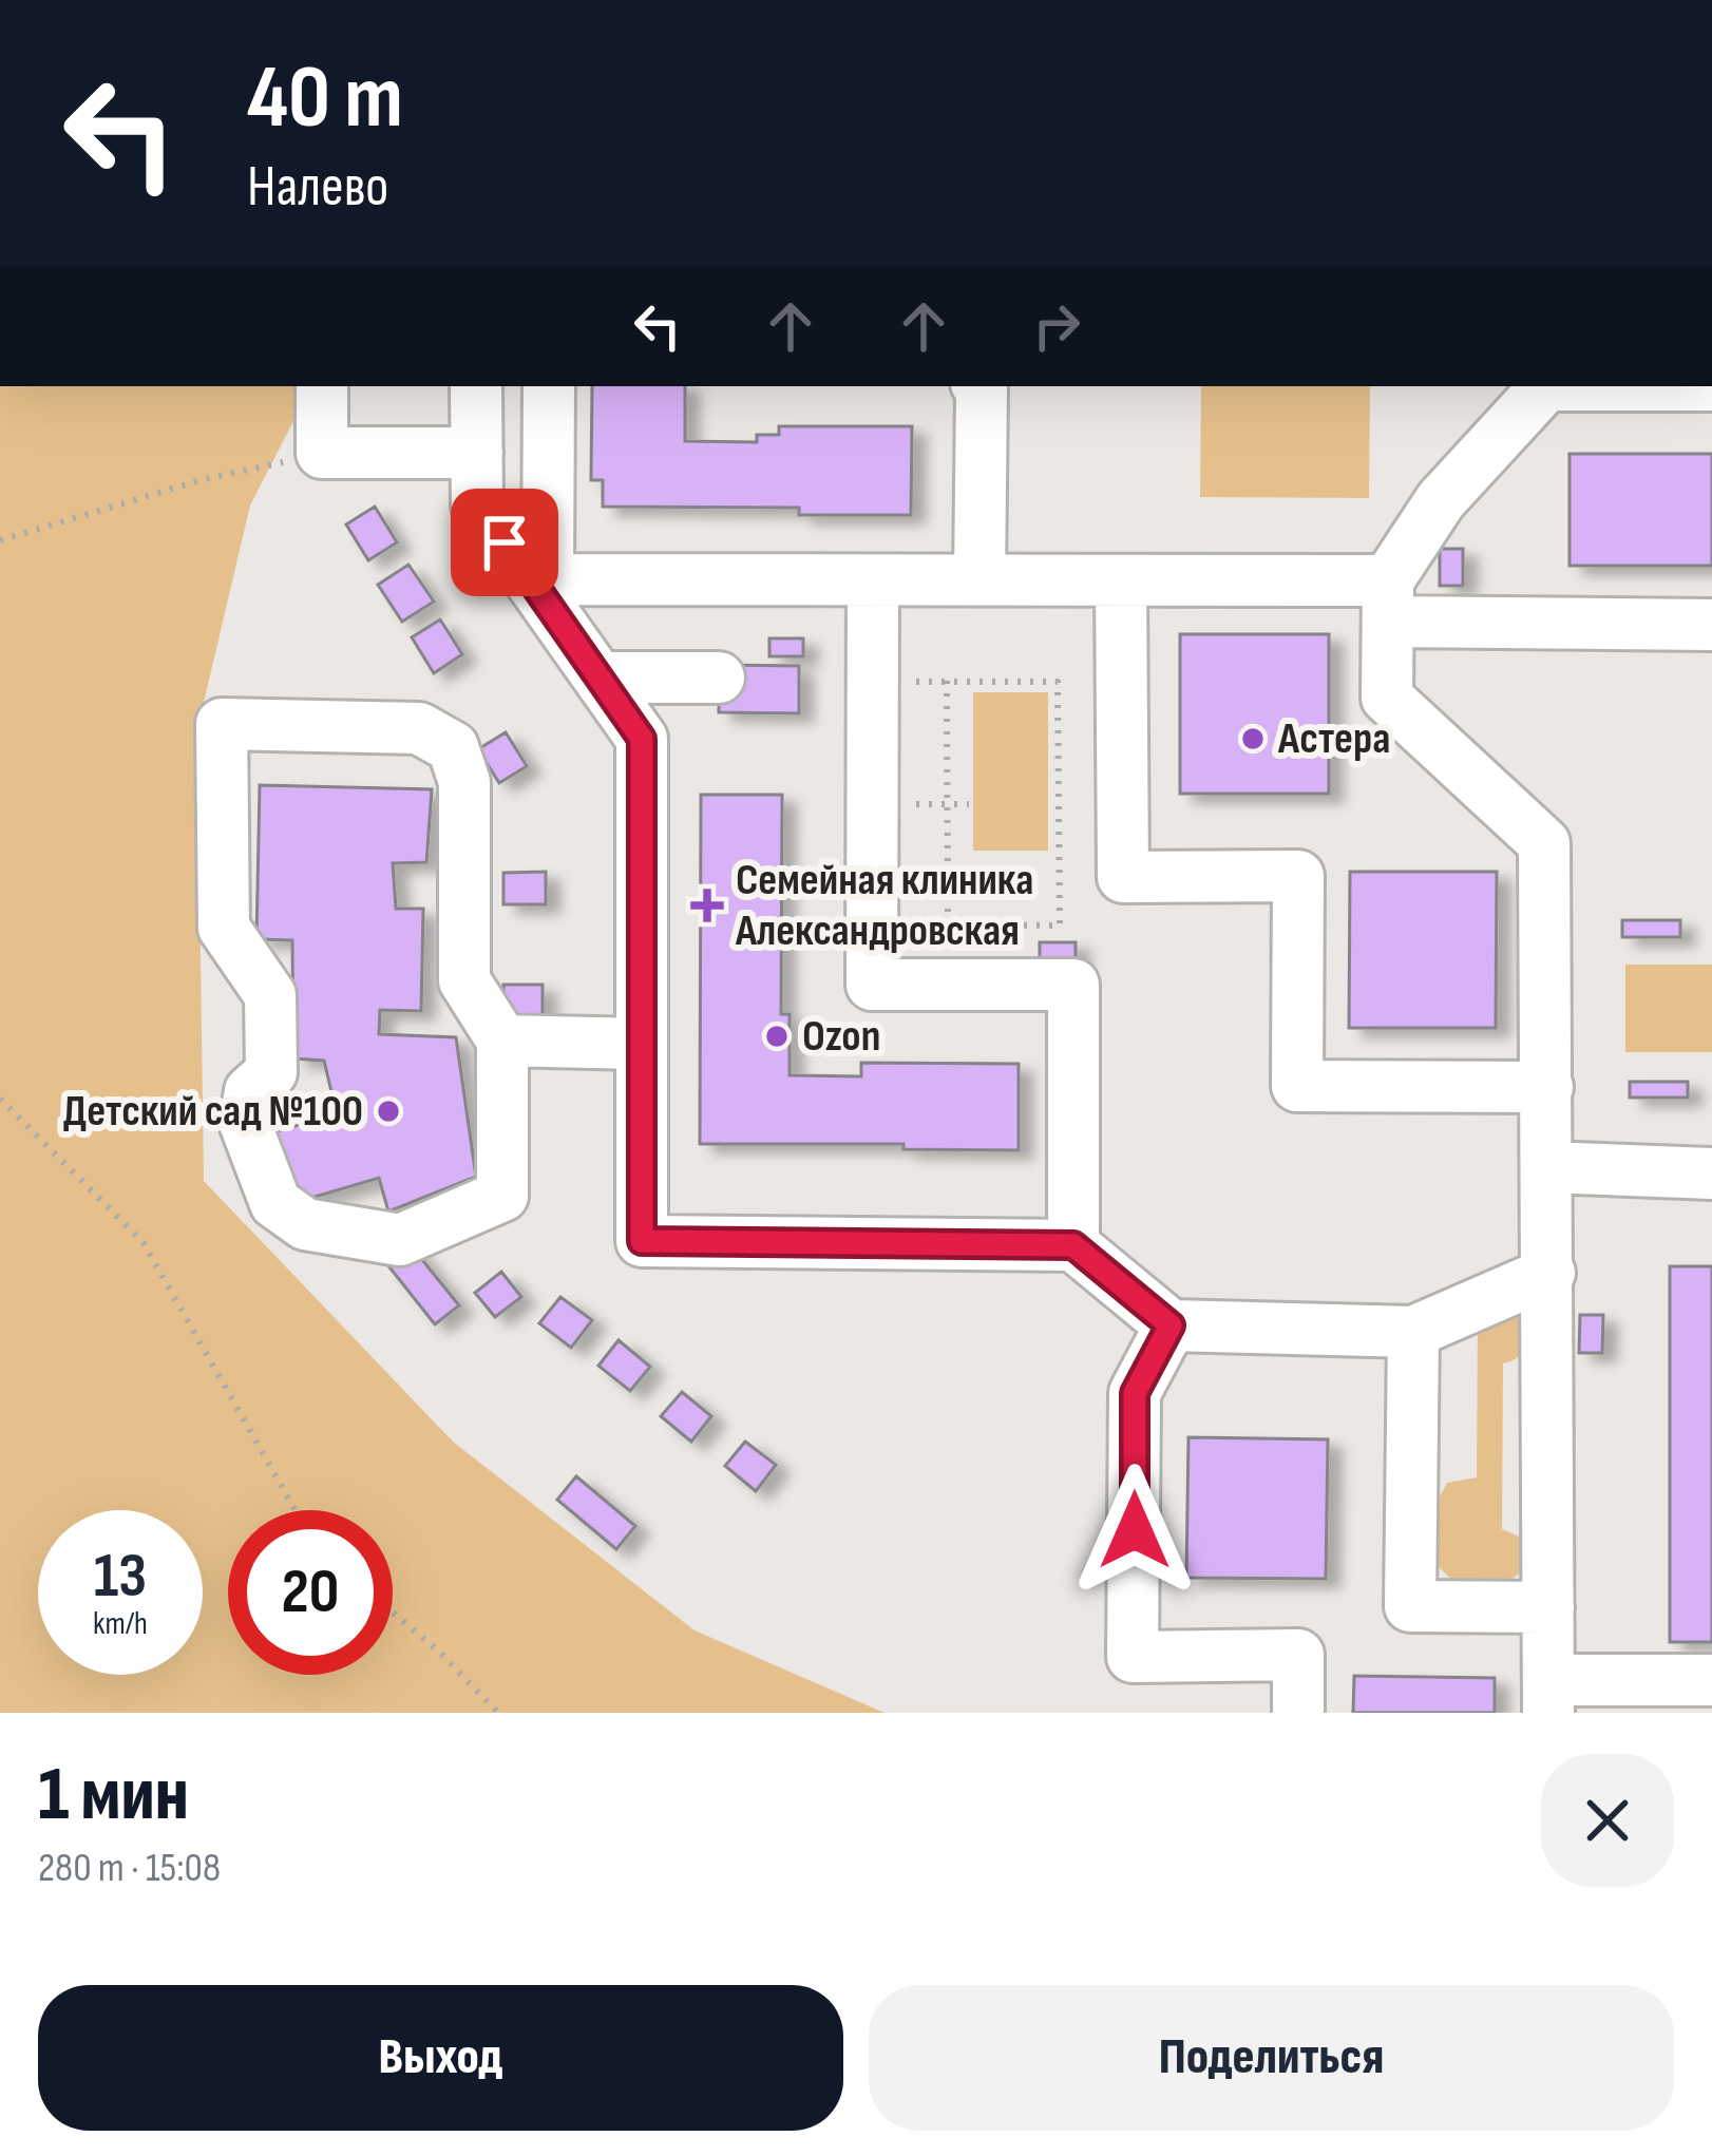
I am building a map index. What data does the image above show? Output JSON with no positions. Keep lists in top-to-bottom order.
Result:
{
  "places": {
    "other": ["Астера", "Ozon", "Детский сад №100"],
    "health": ["Семейная клиника Александровская"]
  },
  "page": {
    "turn": ["40 m", "Налево"],
    "speed": "13 km/h",
    "limit": "20",
    "heading": ["1 мин", "280 m · 15:08"],
    "buttons": ["Выход", "Поделиться"]
  }
}
